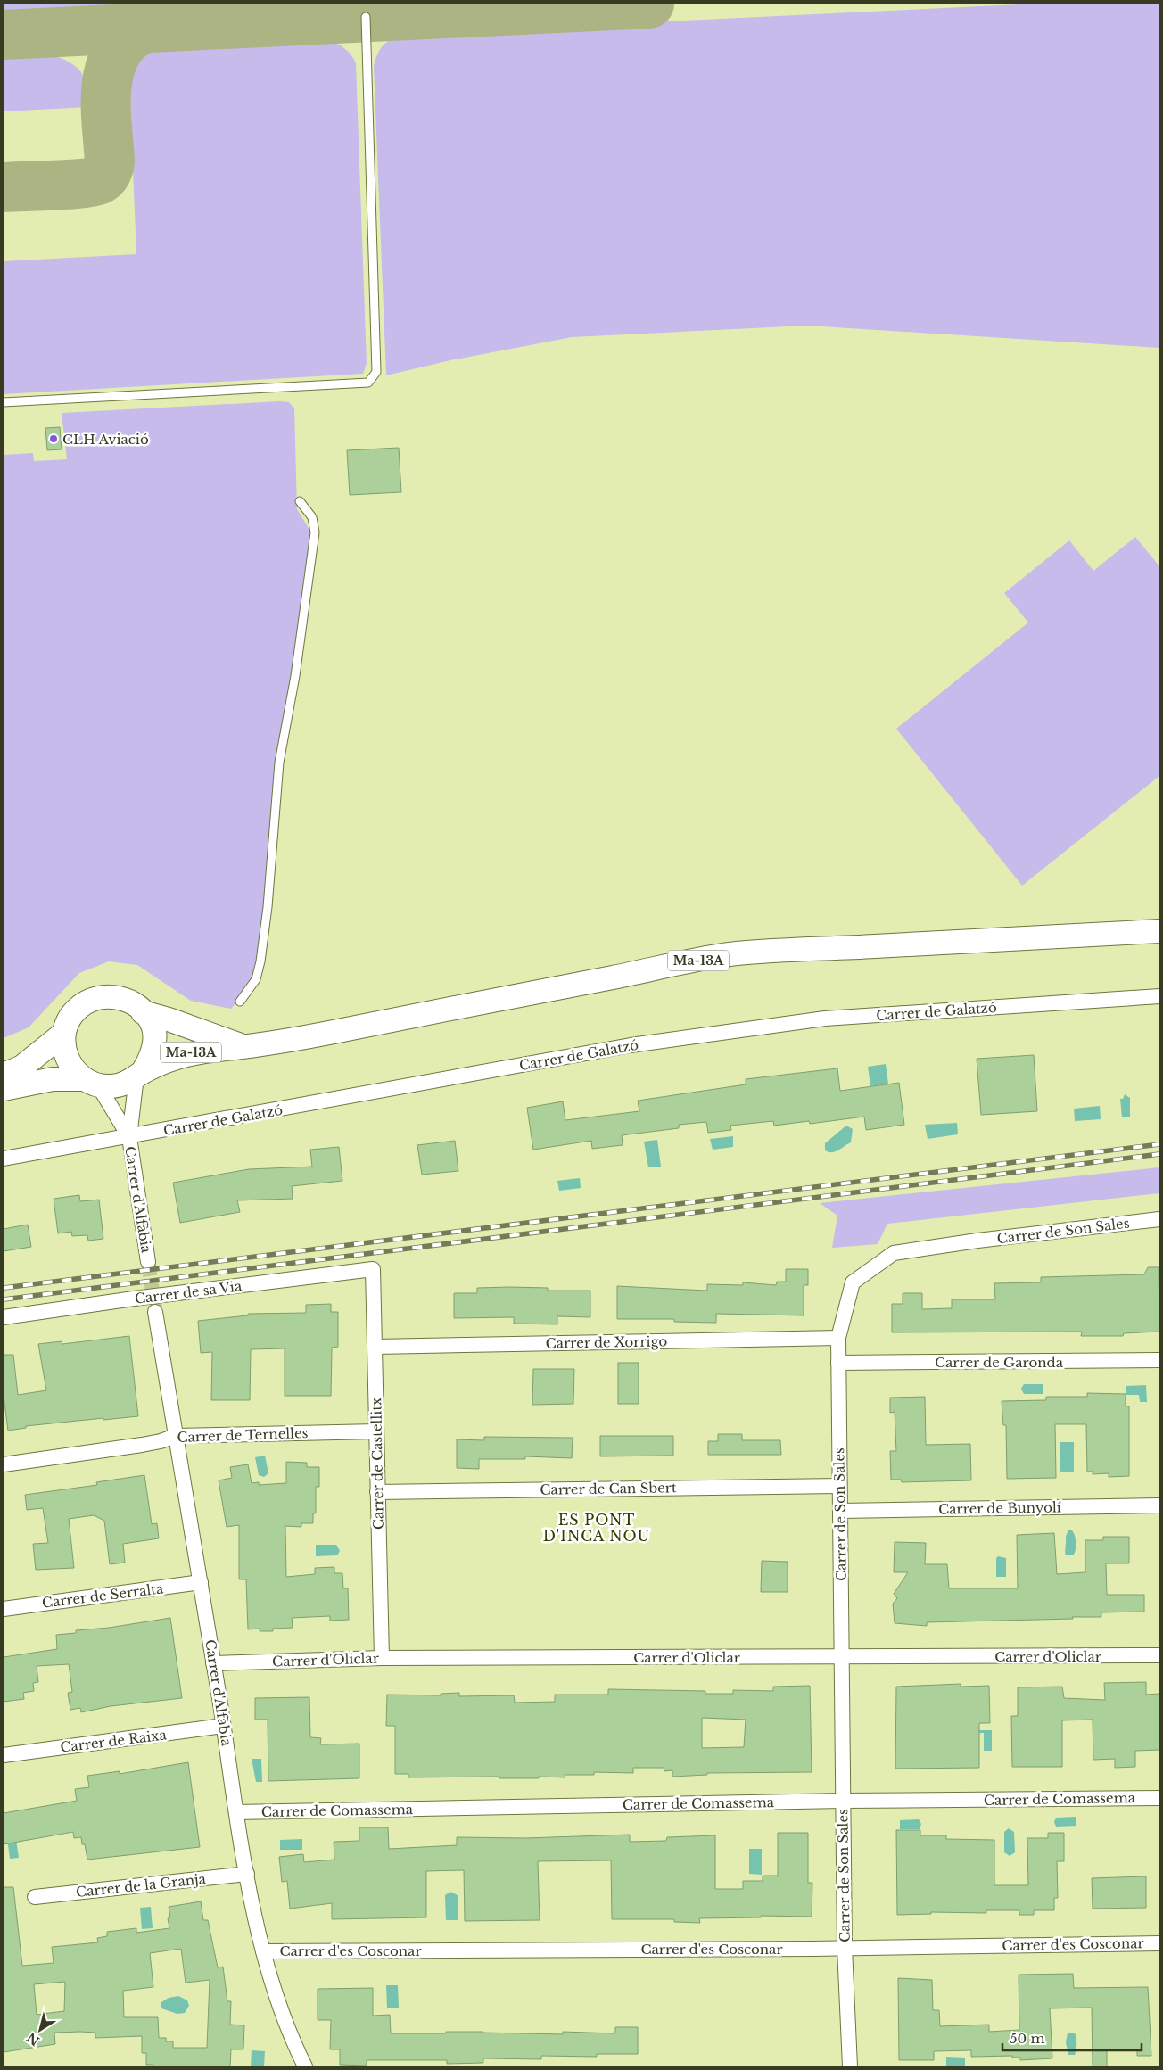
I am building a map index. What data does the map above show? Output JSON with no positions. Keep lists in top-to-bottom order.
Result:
{
  "streets": {
    "main road": ["Ma-13A"],
    "street": [
      "Carrer de Galatzó",
      "Carrer d'Alfàbia",
      "Carrer de Son Sales",
      "Carrer de sa Via",
      "Carrer de Xorrigo",
      "Carrer de Garonda",
      "Carrer de Ternelles",
      "Carrer de Castellitx",
      "Carrer de Can Sbert",
      "Carrer de Bunyolí",
      "Carrer de Serralta",
      "Carrer d'Oliclar",
      "Carrer de Raixa",
      "Carrer de Comassema",
      "Carrer de la Granja",
      "Carrer d'es Cosconar"
    ]
  },
  "crossings": [
    ["Ma-13A", "Carrer d'Alfàbia"],
    ["Carrer de Galatzó", "Carrer d'Alfàbia"],
    ["Carrer d'Alfàbia", "Carrer de Ternelles"],
    ["Carrer d'Alfàbia", "Carrer de Serralta"],
    ["Carrer d'Alfàbia", "Carrer d'Oliclar"],
    ["Carrer d'Alfàbia", "Carrer de Raixa"],
    ["Carrer d'Alfàbia", "Carrer de Comassema"],
    ["Carrer d'Alfàbia", "Carrer de la Granja"],
    ["Carrer d'Alfàbia", "Carrer d'es Cosconar"],
    ["Carrer de Son Sales", "Carrer de Xorrigo"],
    ["Carrer de Son Sales", "Carrer de Garonda"],
    ["Carrer de Son Sales", "Carrer de Can Sbert"],
    ["Carrer de Son Sales", "Carrer de Bunyolí"],
    ["Carrer de Son Sales", "Carrer d'Oliclar"],
    ["Carrer de Son Sales", "Carrer de Comassema"],
    ["Carrer de Son Sales", "Carrer d'es Cosconar"],
    ["Carrer de sa Via", "Carrer de Castellitx"],
    ["Carrer de Xorrigo", "Carrer de Castellitx"],
    ["Carrer de Ternelles", "Carrer de Castellitx"],
    ["Carrer de Castellitx", "Carrer de Can Sbert"],
    ["Carrer de Castellitx", "Carrer d'Oliclar"]
  ],
  "districts": ["ES PONT D'INCA NOU"],
  "places": ["CLH Aviació"],
  "scale_bar": "50 m",
  "north": "bottom left"
}
